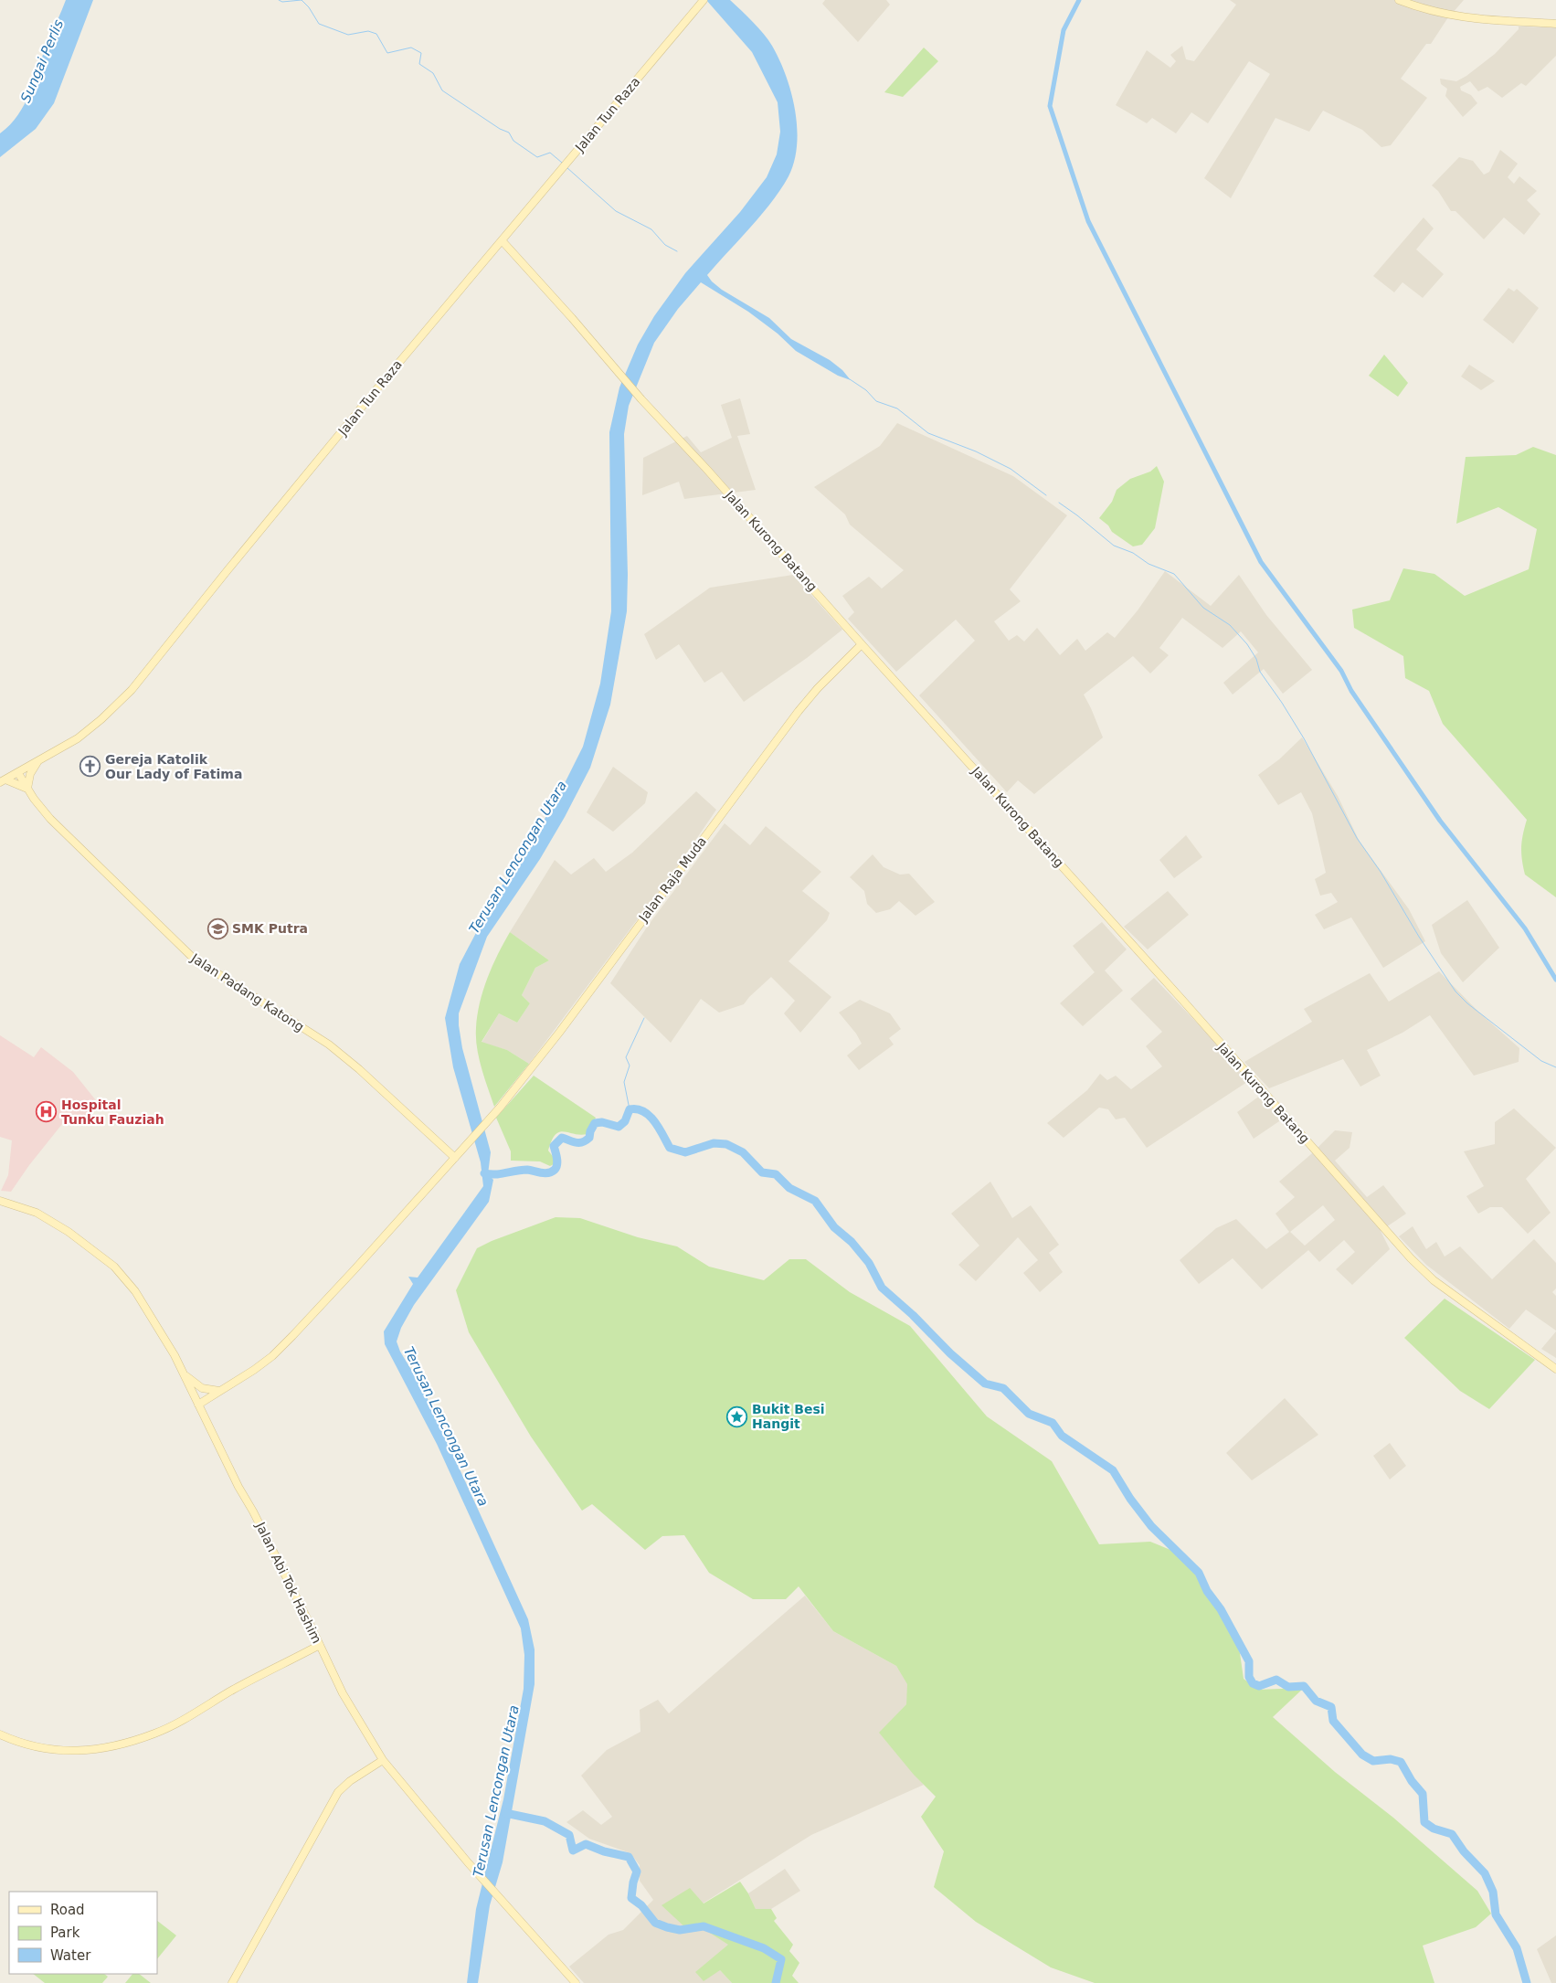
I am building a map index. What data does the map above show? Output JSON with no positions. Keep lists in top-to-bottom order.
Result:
{
  "streets": {
    "street": [
      "Jalan Tun Raza",
      "Jalan Kurong Batang",
      "Jalan Raja Muda",
      "Jalan Padang Katong",
      "Jalan Abi Tok Hashim"
    ]
  },
  "crossings": [
    ["Jalan Tun Raza", "Jalan Kurong Batang"],
    ["Jalan Tun Raza", "Jalan Padang Katong"],
    ["Jalan Kurong Batang", "Jalan Raja Muda"],
    ["Jalan Raja Muda", "Jalan Padang Katong"],
    ["Jalan Raja Muda", "Jalan Abi Tok Hashim"]
  ],
  "water": ["Sungai Perlis", "Terusan Lencongan Utara"],
  "places": {
    "church": ["Gereja Katolik Our Lady of Fatima"],
    "school or university": ["SMK Putra"],
    "hospital": ["Hospital Tunku Fauziah"],
    "place": ["Bukit Besi Hangit"]
  },
  "legend": ["Road", "Park", "Water"]
}
